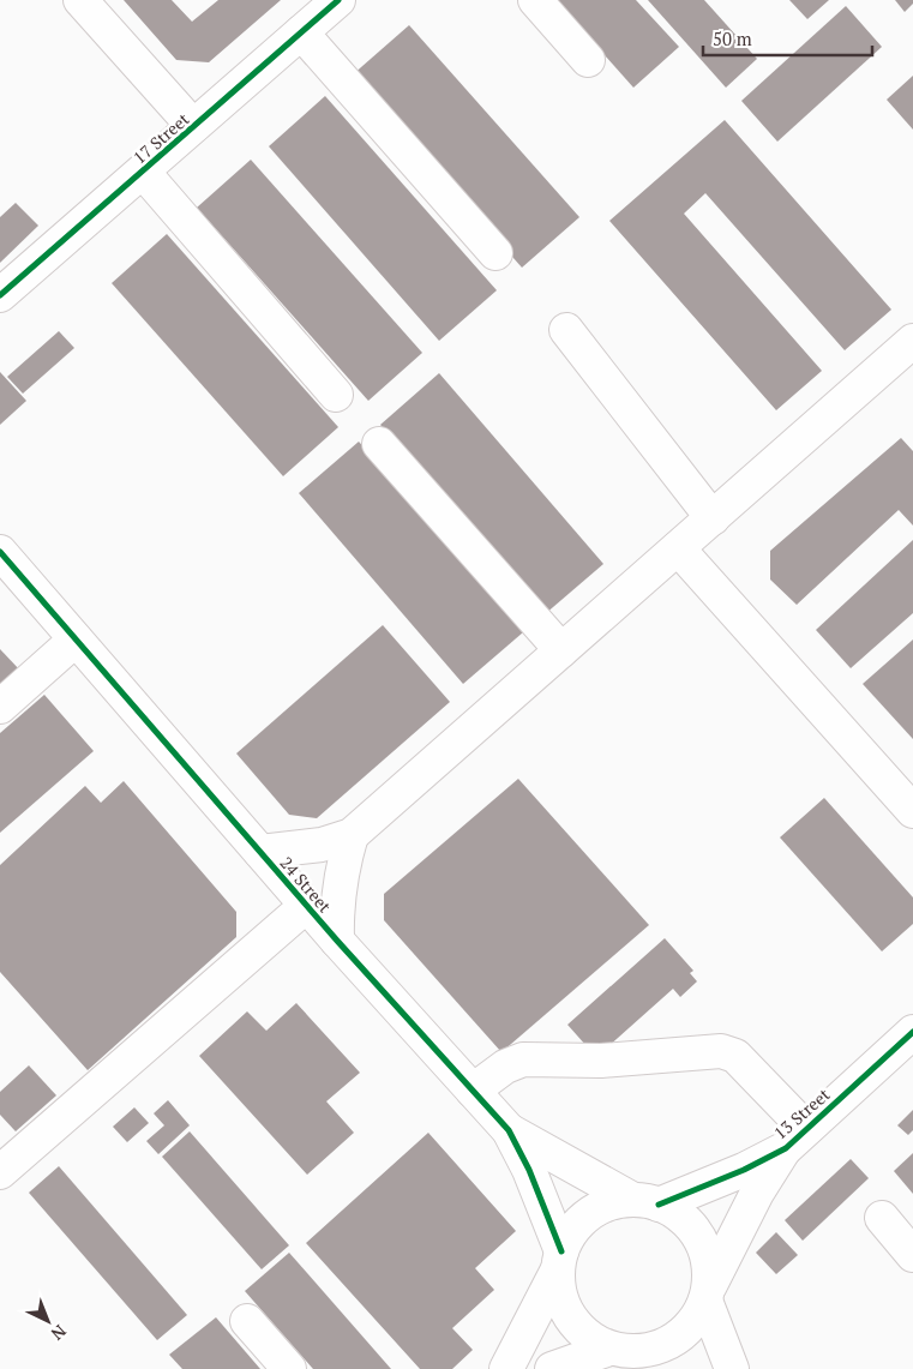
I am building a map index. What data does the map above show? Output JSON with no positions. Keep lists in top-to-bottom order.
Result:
{
  "streets": {
    "street": ["17 Street", "24 Street", "13 Street"]
  },
  "crossings": [
    ["24 Street", "13 Street"]
  ],
  "scale_bar": "50 m",
  "north": "bottom right"
}
